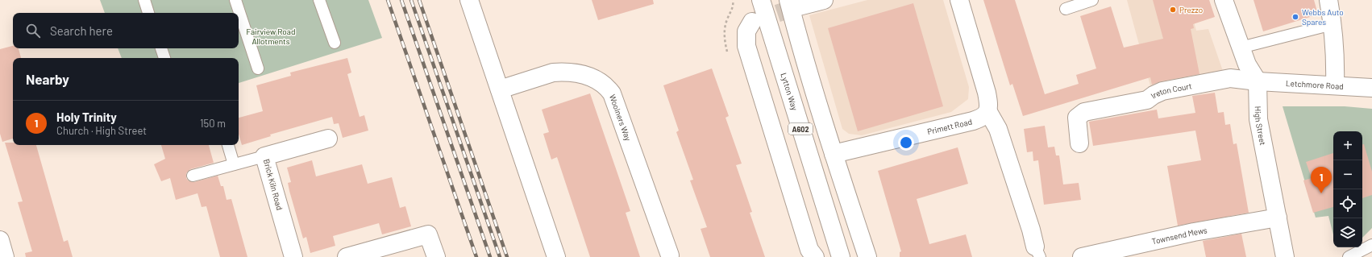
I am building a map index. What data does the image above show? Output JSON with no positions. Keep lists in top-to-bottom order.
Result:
{
  "streets": {
    "street": [
      "Letchmore Road",
      "Lytton Way",
      "Ireton Court",
      "Woolners Way",
      "High Street",
      "Primett Road",
      "A602",
      "Brick Kiln Road",
      "Townsend Mews"
    ]
  },
  "crossings": [
    ["Letchmore Road", "Ireton Court"],
    ["Letchmore Road", "High Street"],
    ["Ireton Court", "High Street"],
    ["High Street", "Townsend Mews"],
    ["Primett Road", "A602"]
  ],
  "parks": ["Fairview Road Allotments"],
  "places": ["Prezzo", "Webbs Auto Spares"],
  "page": {
    "search": "Search here",
    "heading": "Nearby",
    "list": [
      {
        "mark": "1",
        "name": "Holy Trinity",
        "note": "Church · High Street",
        "value": "150 m"
      }
    ],
    "map_buttons": ["+", "−"],
    "pins": "1"
  }
}
